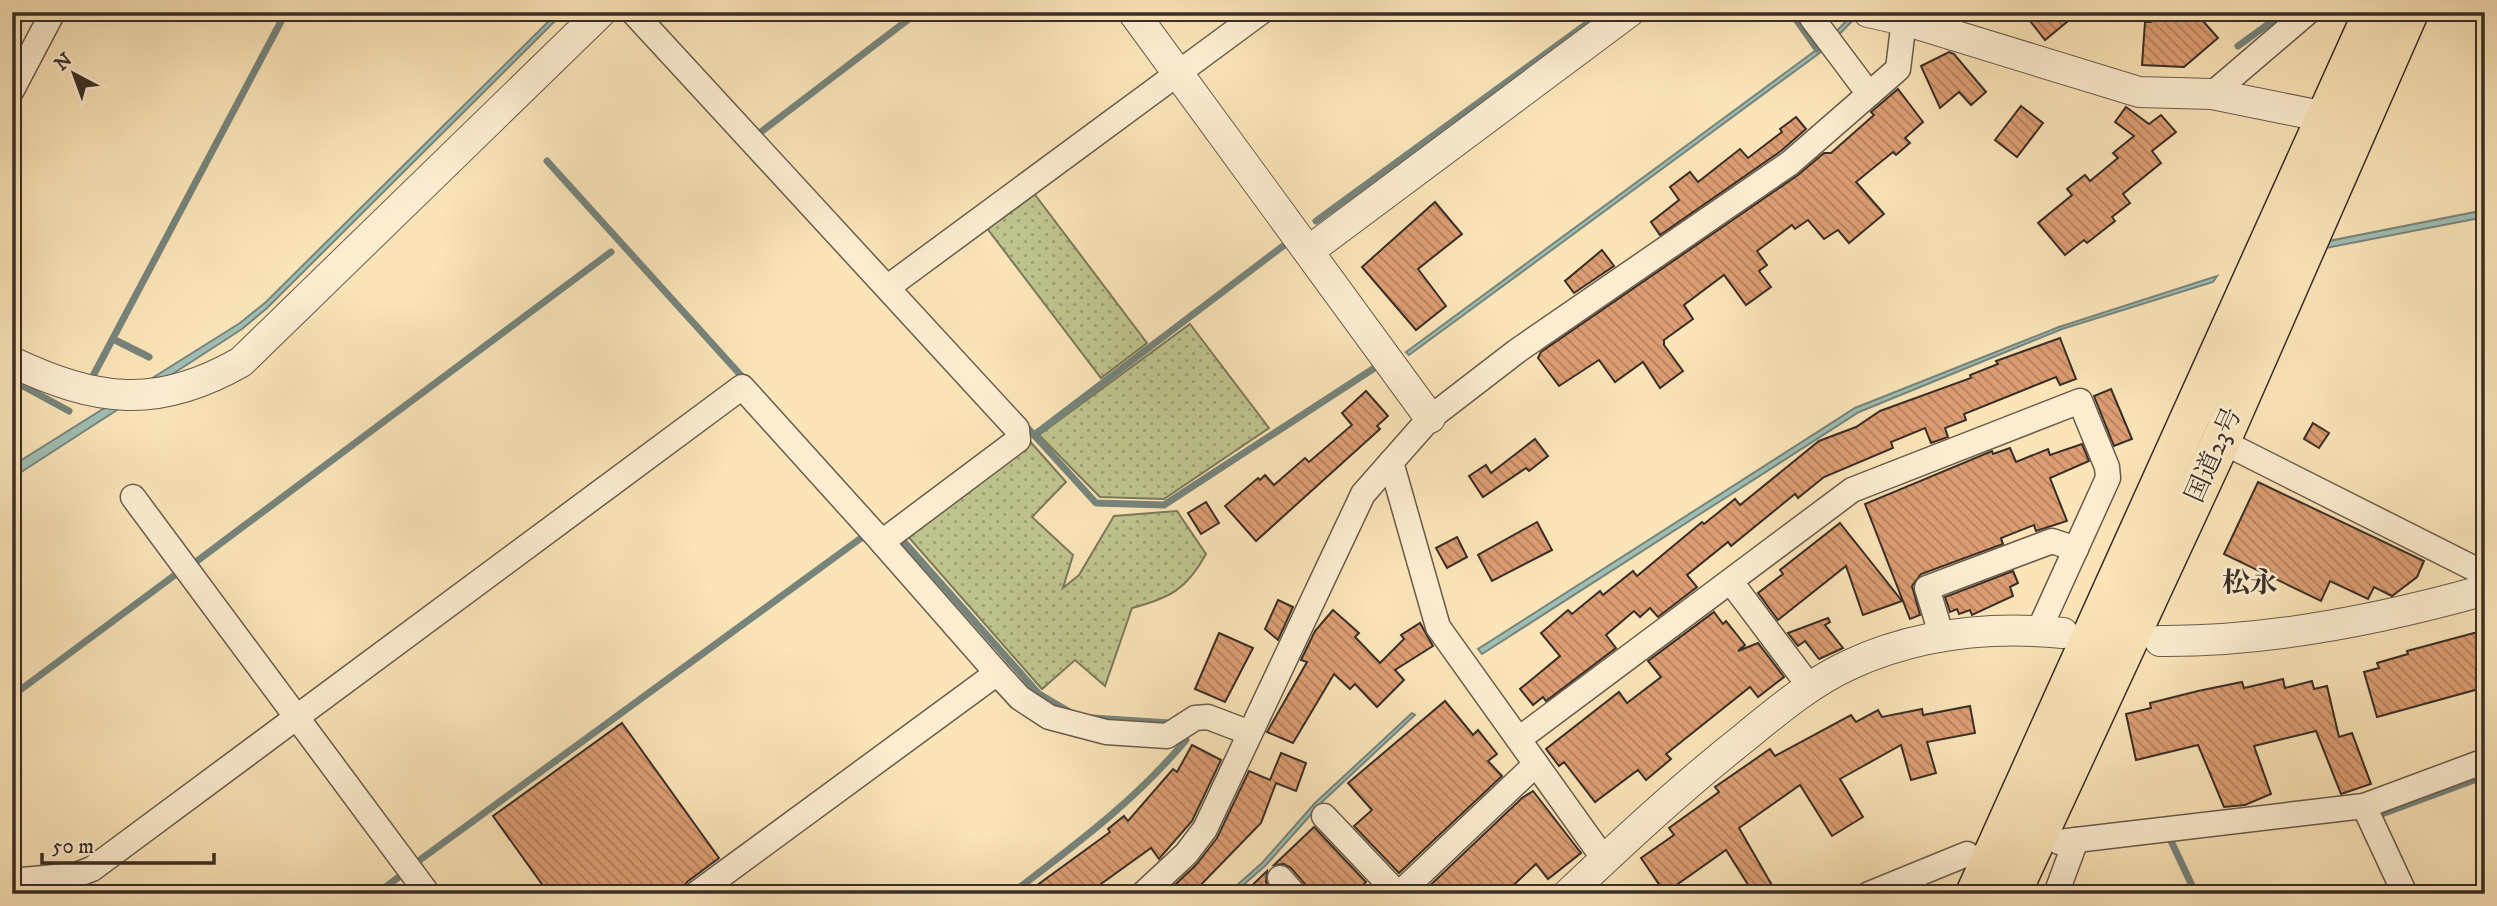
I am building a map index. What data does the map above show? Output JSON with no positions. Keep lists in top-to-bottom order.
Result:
{
  "streets": {
    "highway": ["国道23号"]
  },
  "districts": ["松永"],
  "scale_bar": "50 m",
  "north": "top left"
}
